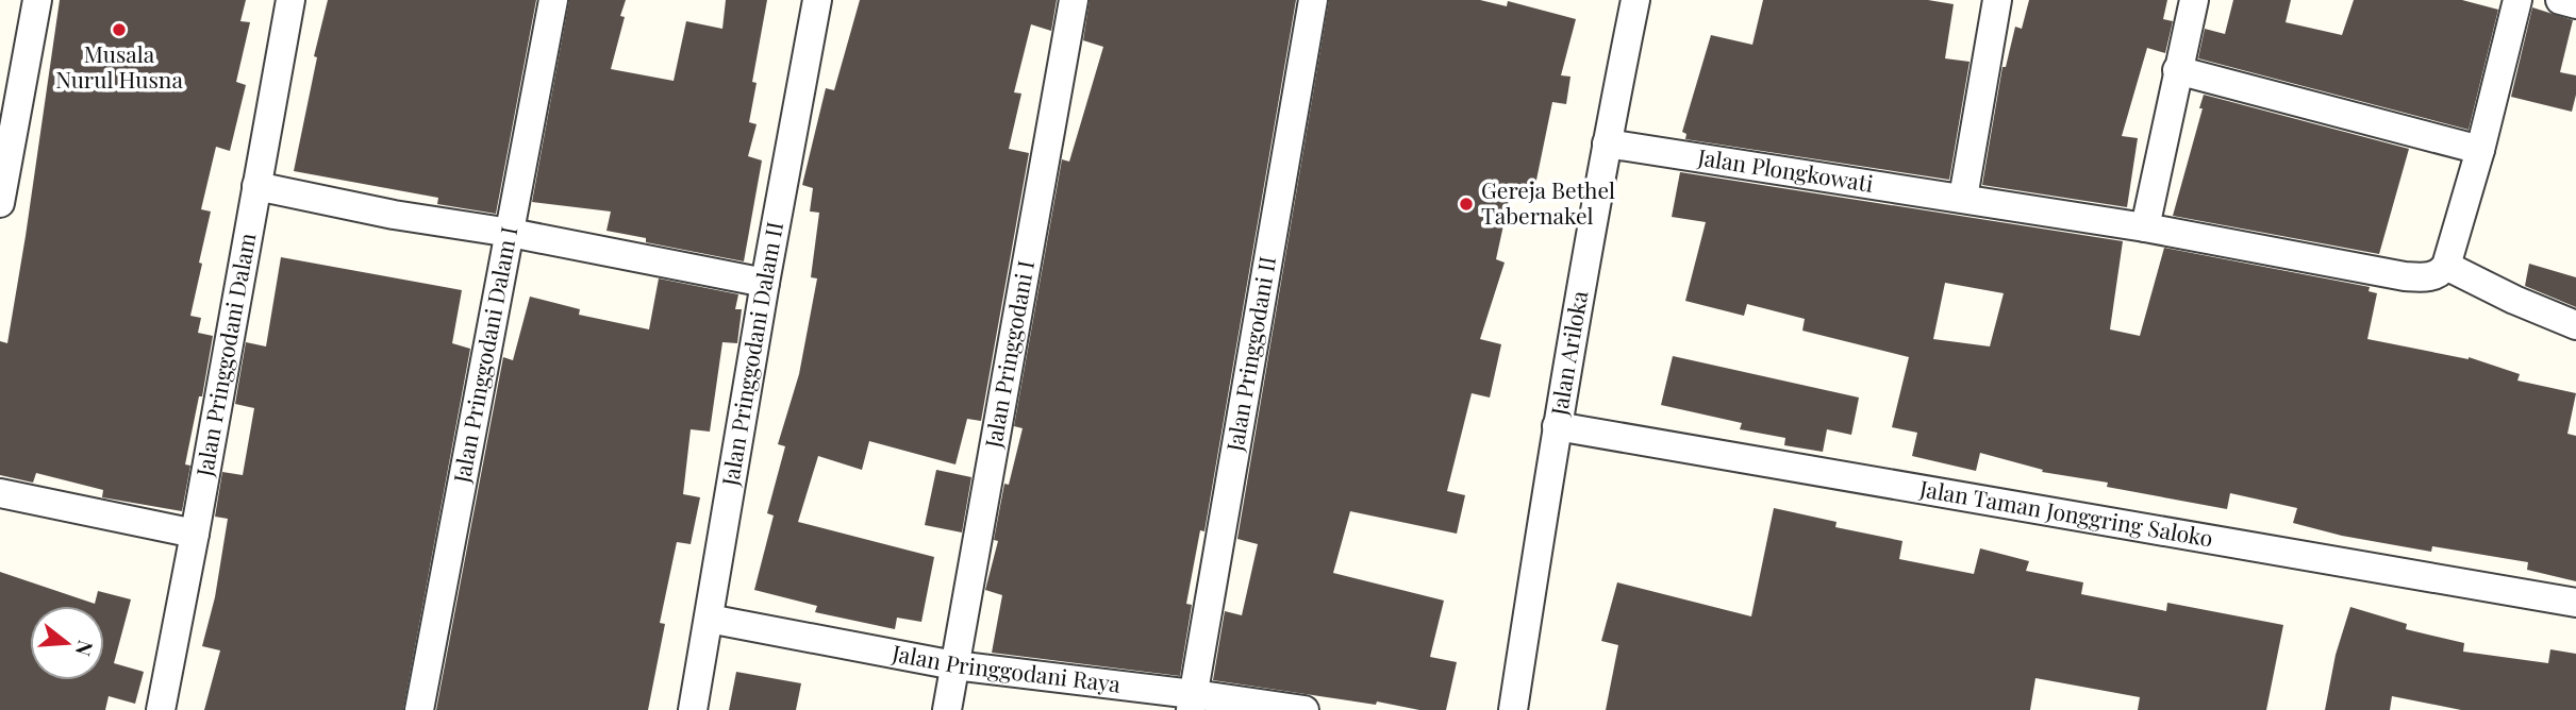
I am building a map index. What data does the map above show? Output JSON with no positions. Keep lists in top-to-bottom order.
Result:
{
  "streets": {
    "street": [
      "Jalan Plongkowati",
      "Jalan Ariloka",
      "Jalan Pringgodani Dalam",
      "Jalan Pringgodani Dalam I",
      "Jalan Pringgodani Dalam II",
      "Jalan Pringgodani I",
      "Jalan Pringgodani II",
      "Jalan Taman Jonggring Saloko",
      "Jalan Pringgodani Raya"
    ]
  },
  "crossings": [
    ["Jalan Plongkowati", "Jalan Ariloka"],
    ["Jalan Ariloka", "Jalan Taman Jonggring Saloko"],
    ["Jalan Pringgodani Dalam II", "Jalan Pringgodani Raya"],
    ["Jalan Pringgodani I", "Jalan Pringgodani Raya"],
    ["Jalan Pringgodani II", "Jalan Pringgodani Raya"]
  ],
  "places": ["Musala Nurul Husna", "Gereja Bethel Tabernakel"],
  "north": "right"
}
